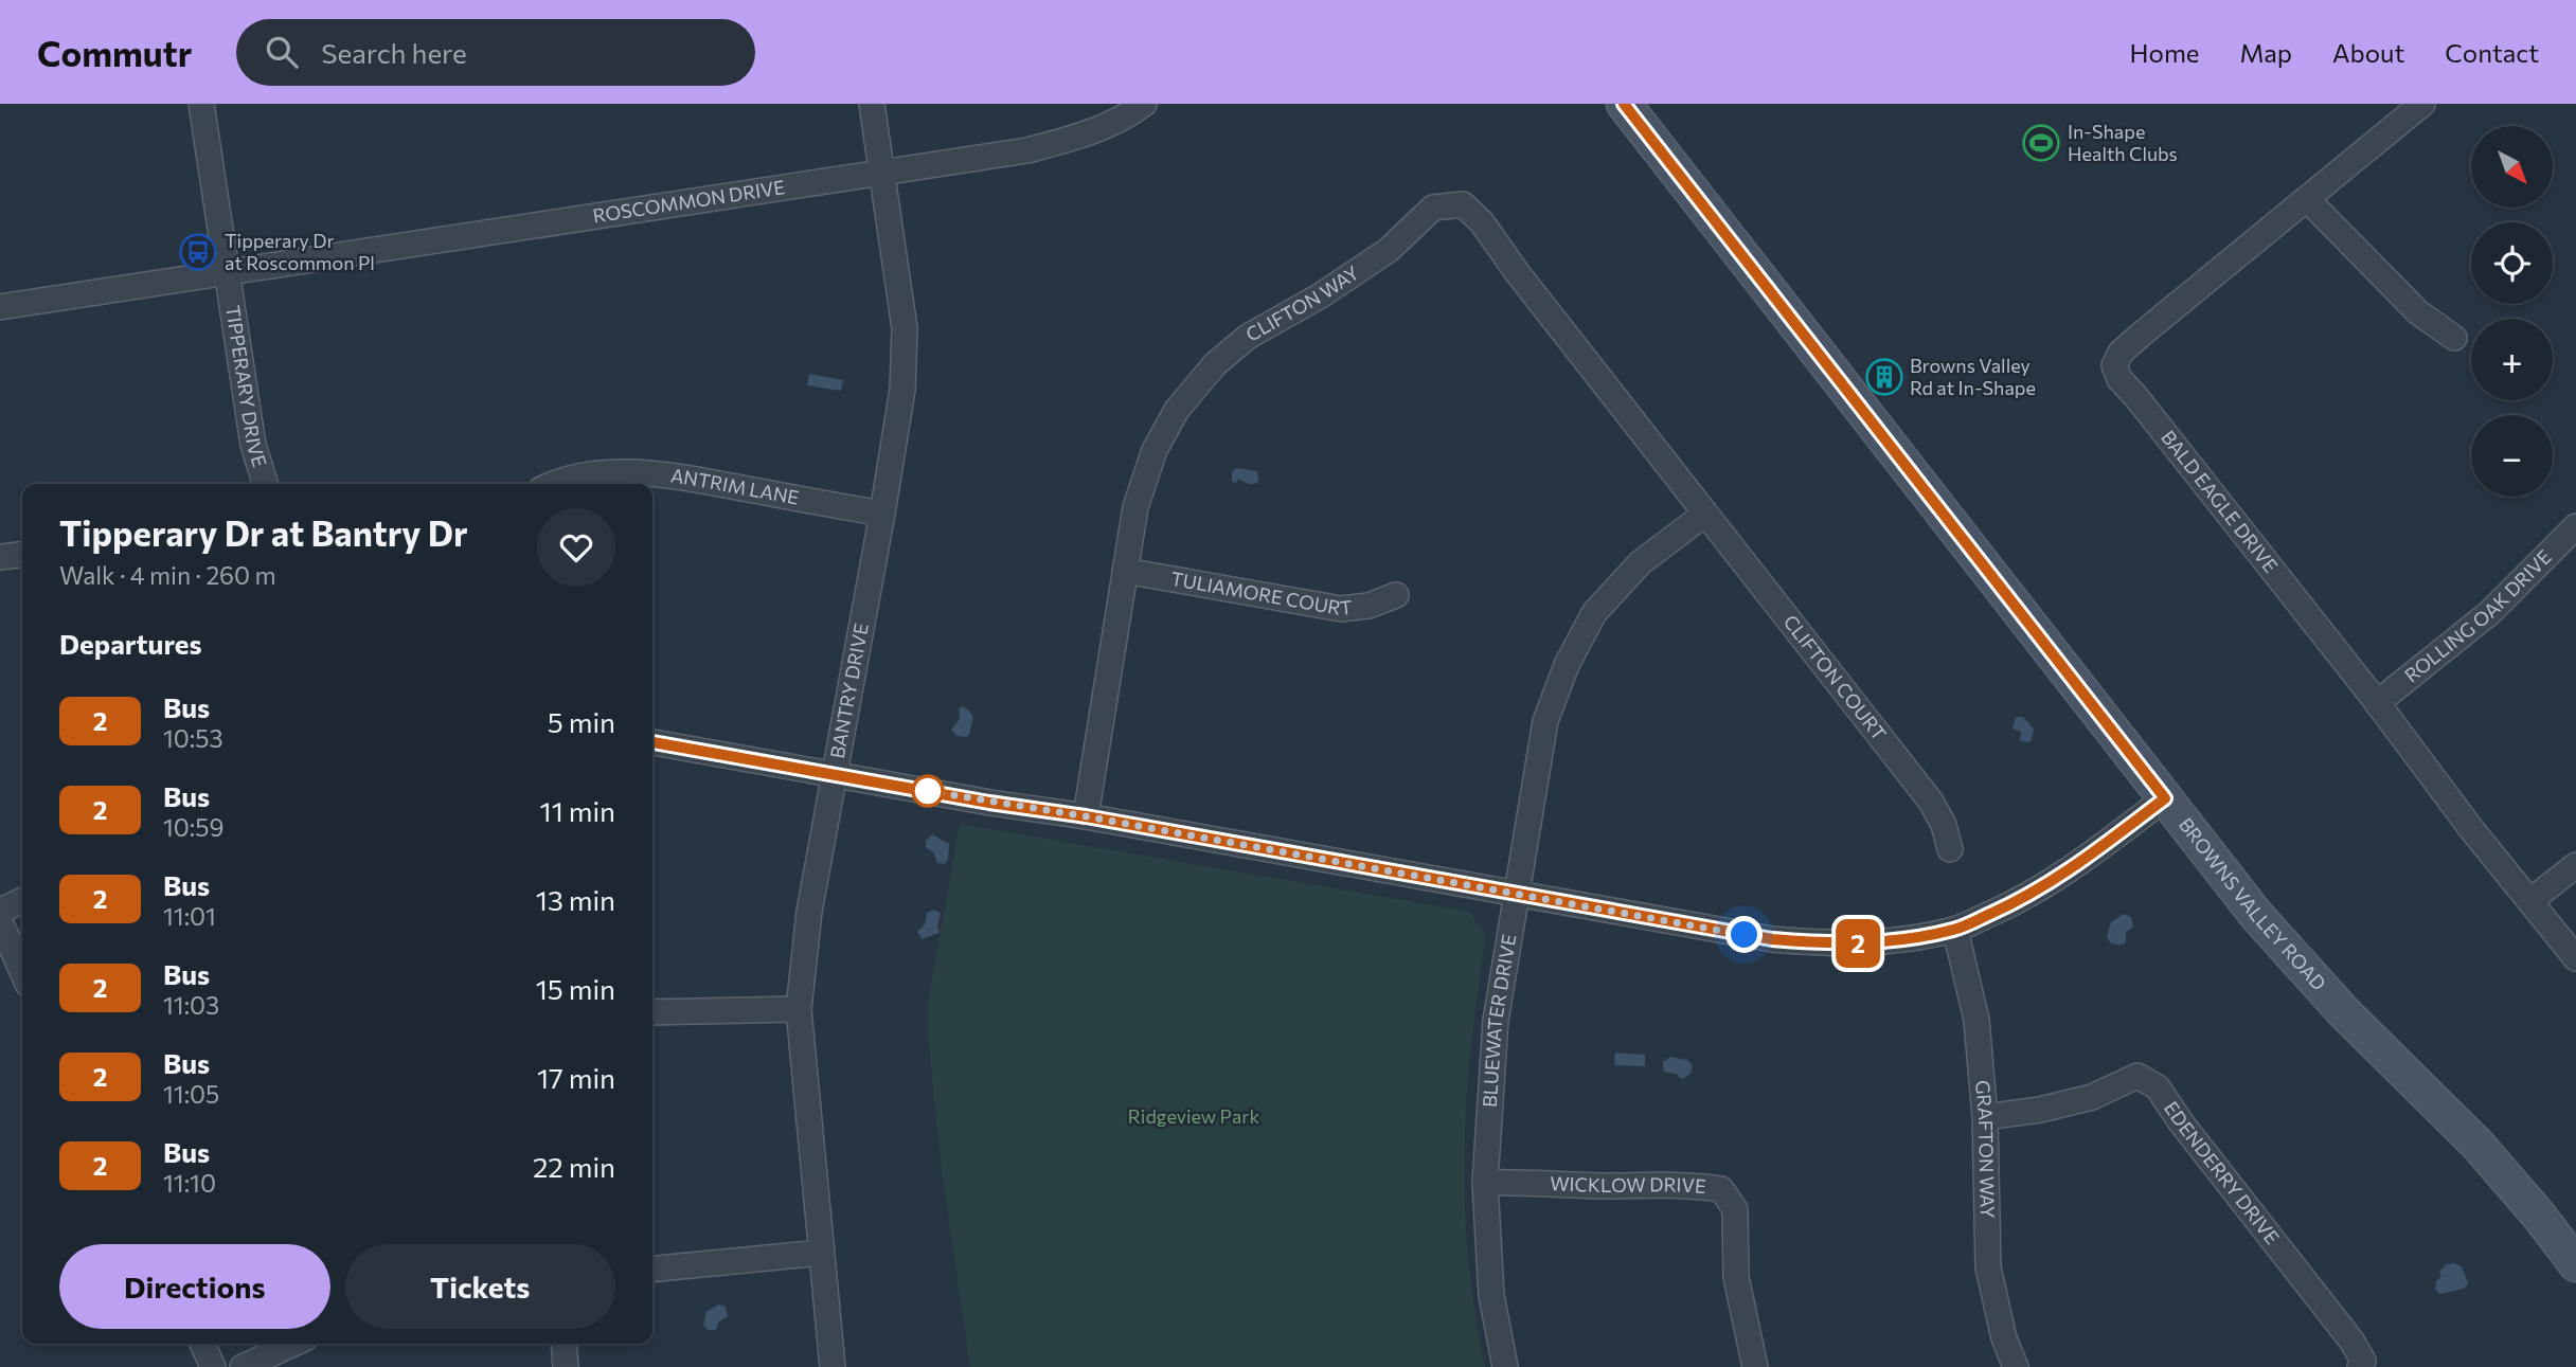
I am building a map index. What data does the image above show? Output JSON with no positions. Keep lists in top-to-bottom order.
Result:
{
  "streets": {
    "main road": ["BROWNS VALLEY ROAD"],
    "street": [
      "ROSCOMMON DRIVE",
      "CLIFTON WAY",
      "TIPPERARY DRIVE",
      "ANTRIM LANE",
      "BALD EAGLE DRIVE",
      "TULIAMORE COURT",
      "ROLLING OAK DRIVE",
      "CLIFTON COURT",
      "BANTRY DRIVE",
      "BLUEWATER DRIVE",
      "GRAFTON WAY",
      "EDENDERRY DRIVE",
      "WICKLOW DRIVE"
    ]
  },
  "crossings": [
    ["ROSCOMMON DRIVE", "TIPPERARY DRIVE"],
    ["ROSCOMMON DRIVE", "BANTRY DRIVE"],
    ["CLIFTON WAY", "TULIAMORE COURT"],
    ["CLIFTON WAY", "CLIFTON COURT"],
    ["CLIFTON WAY", "BLUEWATER DRIVE"],
    ["ANTRIM LANE", "BANTRY DRIVE"],
    ["BALD EAGLE DRIVE", "ROLLING OAK DRIVE"],
    ["CLIFTON COURT", "BLUEWATER DRIVE"],
    ["BLUEWATER DRIVE", "WICKLOW DRIVE"],
    ["GRAFTON WAY", "EDENDERRY DRIVE"]
  ],
  "parks": ["Ridgeview Park"],
  "places": {
    "sports": ["In-Shape Health Clubs"],
    "bus stop": ["Tipperary Dr at Roscommon Pl"],
    "building": ["Browns Valley Rd at In-Shape"]
  },
  "lines": ["bus line 2"],
  "north": "bottom right",
  "page": {
    "header": "Commutr",
    "search": "Search here",
    "nav": [
      "Home",
      "Map",
      "About",
      "Contact"
    ],
    "on_map": "2",
    "map_buttons": ["+", "−"],
    "heading": [
      ["Tipperary Dr at Bantry Dr", "Walk · 4 min · 260 m"],
      "Departures"
    ],
    "list": [
      {
        "mark": "2",
        "name": "Bus",
        "note": "10:53",
        "value": "5 min"
      },
      {
        "mark": "2",
        "name": "Bus",
        "note": "10:59",
        "value": "11 min"
      },
      {
        "mark": "2",
        "name": "Bus",
        "note": "11:01",
        "value": "13 min"
      },
      {
        "mark": "2",
        "name": "Bus",
        "note": "11:03",
        "value": "15 min"
      },
      {
        "mark": "2",
        "name": "Bus",
        "note": "11:05",
        "value": "17 min"
      },
      {
        "mark": "2",
        "name": "Bus",
        "note": "11:10",
        "value": "22 min"
      }
    ],
    "buttons": ["Directions", "Tickets"]
  }
}
